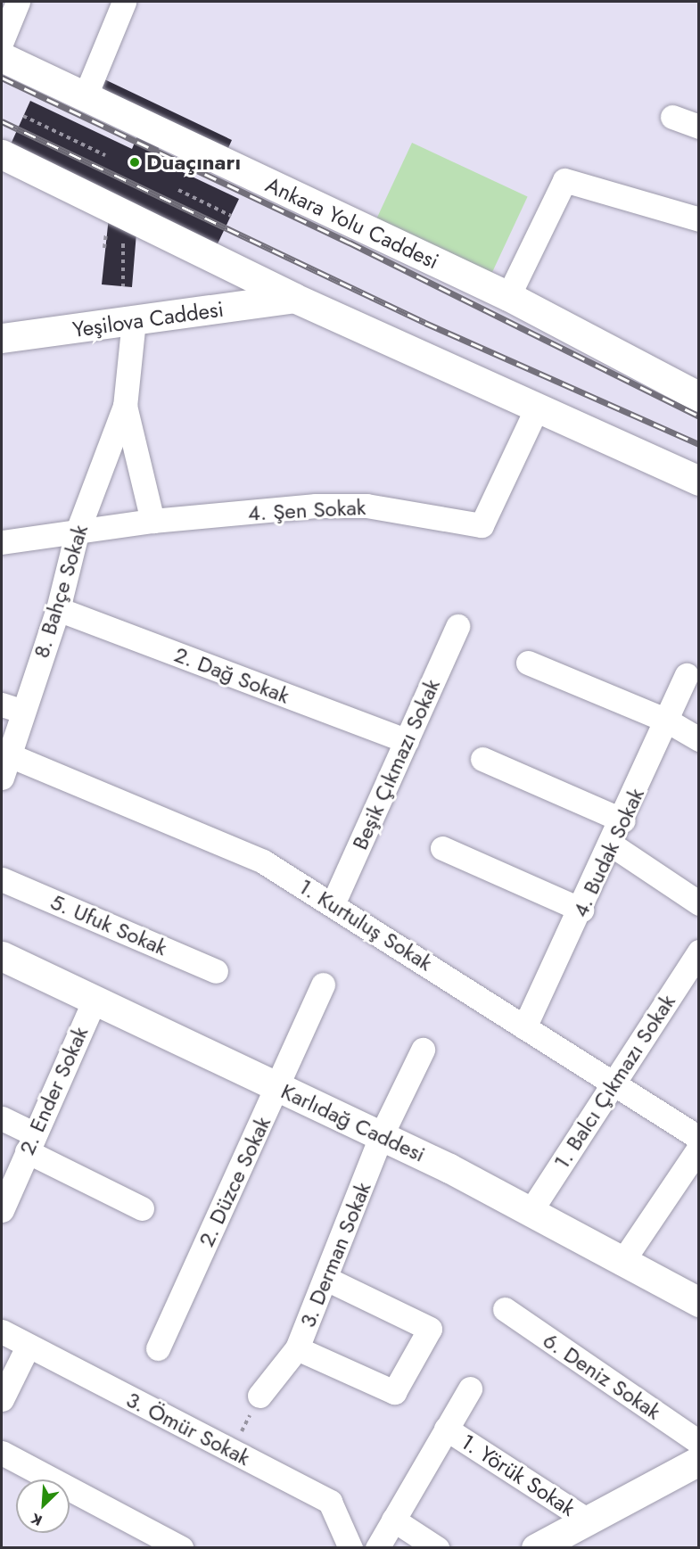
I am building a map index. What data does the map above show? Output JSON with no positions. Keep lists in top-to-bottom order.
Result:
{
  "streets": {
    "main road": ["Ankara Yolu Caddesi", "Yeşilova Caddesi", "Karlıdağ Caddesi"],
    "street": [
      "4. Şen Sokak",
      "8. Bahçe Sokak",
      "2. Dağ Sokak",
      "Beşik Çıkmazı Sokak",
      "4. Budak Sokak",
      "5. Ufuk Sokak",
      "1. Kurtuluş Sokak",
      "1. Balcı Çıkmazı Sokak",
      "2. Ender Sokak",
      "2. Düzce Sokak",
      "3. Derman Sokak",
      "6. Deniz Sokak",
      "3. Ömür Sokak",
      "1. Yörük Sokak"
    ]
  },
  "crossings": [
    ["Yeşilova Caddesi", "8. Bahçe Sokak"],
    ["4. Şen Sokak", "8. Bahçe Sokak"],
    ["8. Bahçe Sokak", "2. Dağ Sokak"],
    ["8. Bahçe Sokak", "1. Kurtuluş Sokak"],
    ["2. Dağ Sokak", "Beşik Çıkmazı Sokak"],
    ["Beşik Çıkmazı Sokak", "1. Kurtuluş Sokak"],
    ["4. Budak Sokak", "1. Kurtuluş Sokak"],
    ["1. Kurtuluş Sokak", "1. Balcı Çıkmazı Sokak"],
    ["1. Balcı Çıkmazı Sokak", "Karlıdağ Caddesi"],
    ["2. Ender Sokak", "Karlıdağ Caddesi"],
    ["Karlıdağ Caddesi", "2. Düzce Sokak"],
    ["Karlıdağ Caddesi", "3. Derman Sokak"]
  ],
  "places": ["Duaçınarı"],
  "north": "bottom left"
}
